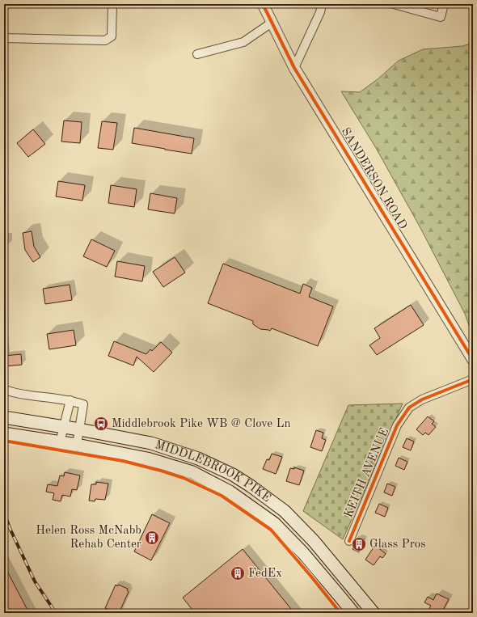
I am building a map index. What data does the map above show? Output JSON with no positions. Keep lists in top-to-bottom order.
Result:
{
  "streets": {
    "main road": ["MIDDLEBROOK PIKE"],
    "street": ["SANDERSON ROAD", "KEITH AVENUE"]
  },
  "places": {
    "bus stop": ["Middlebrook Pike WB @ Clove Ln"],
    "building": ["Helen Ross McNabb Rehab Center", "Glass Pros", "FedEx"]
  }
}
